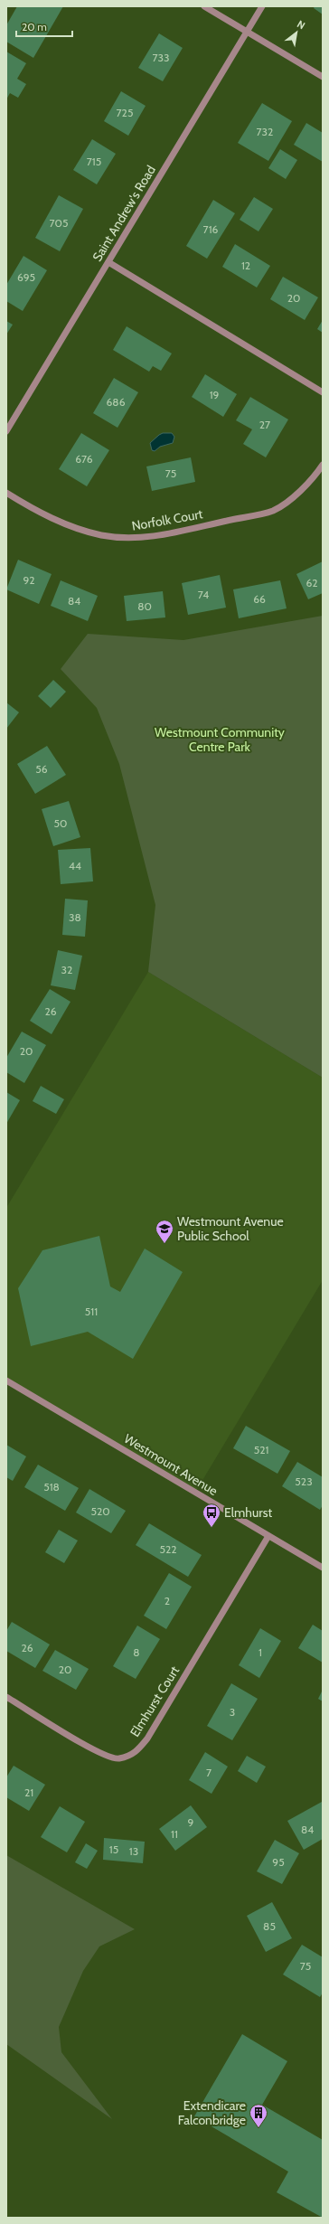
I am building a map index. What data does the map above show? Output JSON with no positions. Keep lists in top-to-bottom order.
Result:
{
  "streets": {
    "street": [
      "Saint Andrew's Road",
      "Norfolk Court",
      "Westmount Avenue",
      "Elmhurst Court"
    ]
  },
  "crossings": [
    ["Westmount Avenue", "Elmhurst Court"]
  ],
  "parks": ["Westmount Community Centre Park"],
  "places": {
    "school or university": ["Westmount Avenue Public School"],
    "bus stop": ["Elmhurst"],
    "building": ["Extendicare Falconbridge"]
  },
  "house_numbers": [
    "733",
    "725",
    "732",
    "715",
    "705",
    "716",
    "12",
    "695",
    "20",
    "19",
    "686",
    "27",
    "676",
    "75",
    "92",
    "62",
    "74",
    "66",
    "84",
    "80",
    "56",
    "50",
    "44",
    "38",
    "32",
    "26",
    "20",
    "511",
    "521",
    "523",
    "518",
    "520",
    "522",
    "2",
    "26",
    "8",
    "1",
    "20",
    "3",
    "7",
    "21",
    "9",
    "84",
    "11",
    "15",
    "13",
    "95",
    "85",
    "75"
  ],
  "scale_bar": "20 m",
  "north": "top right"
}
